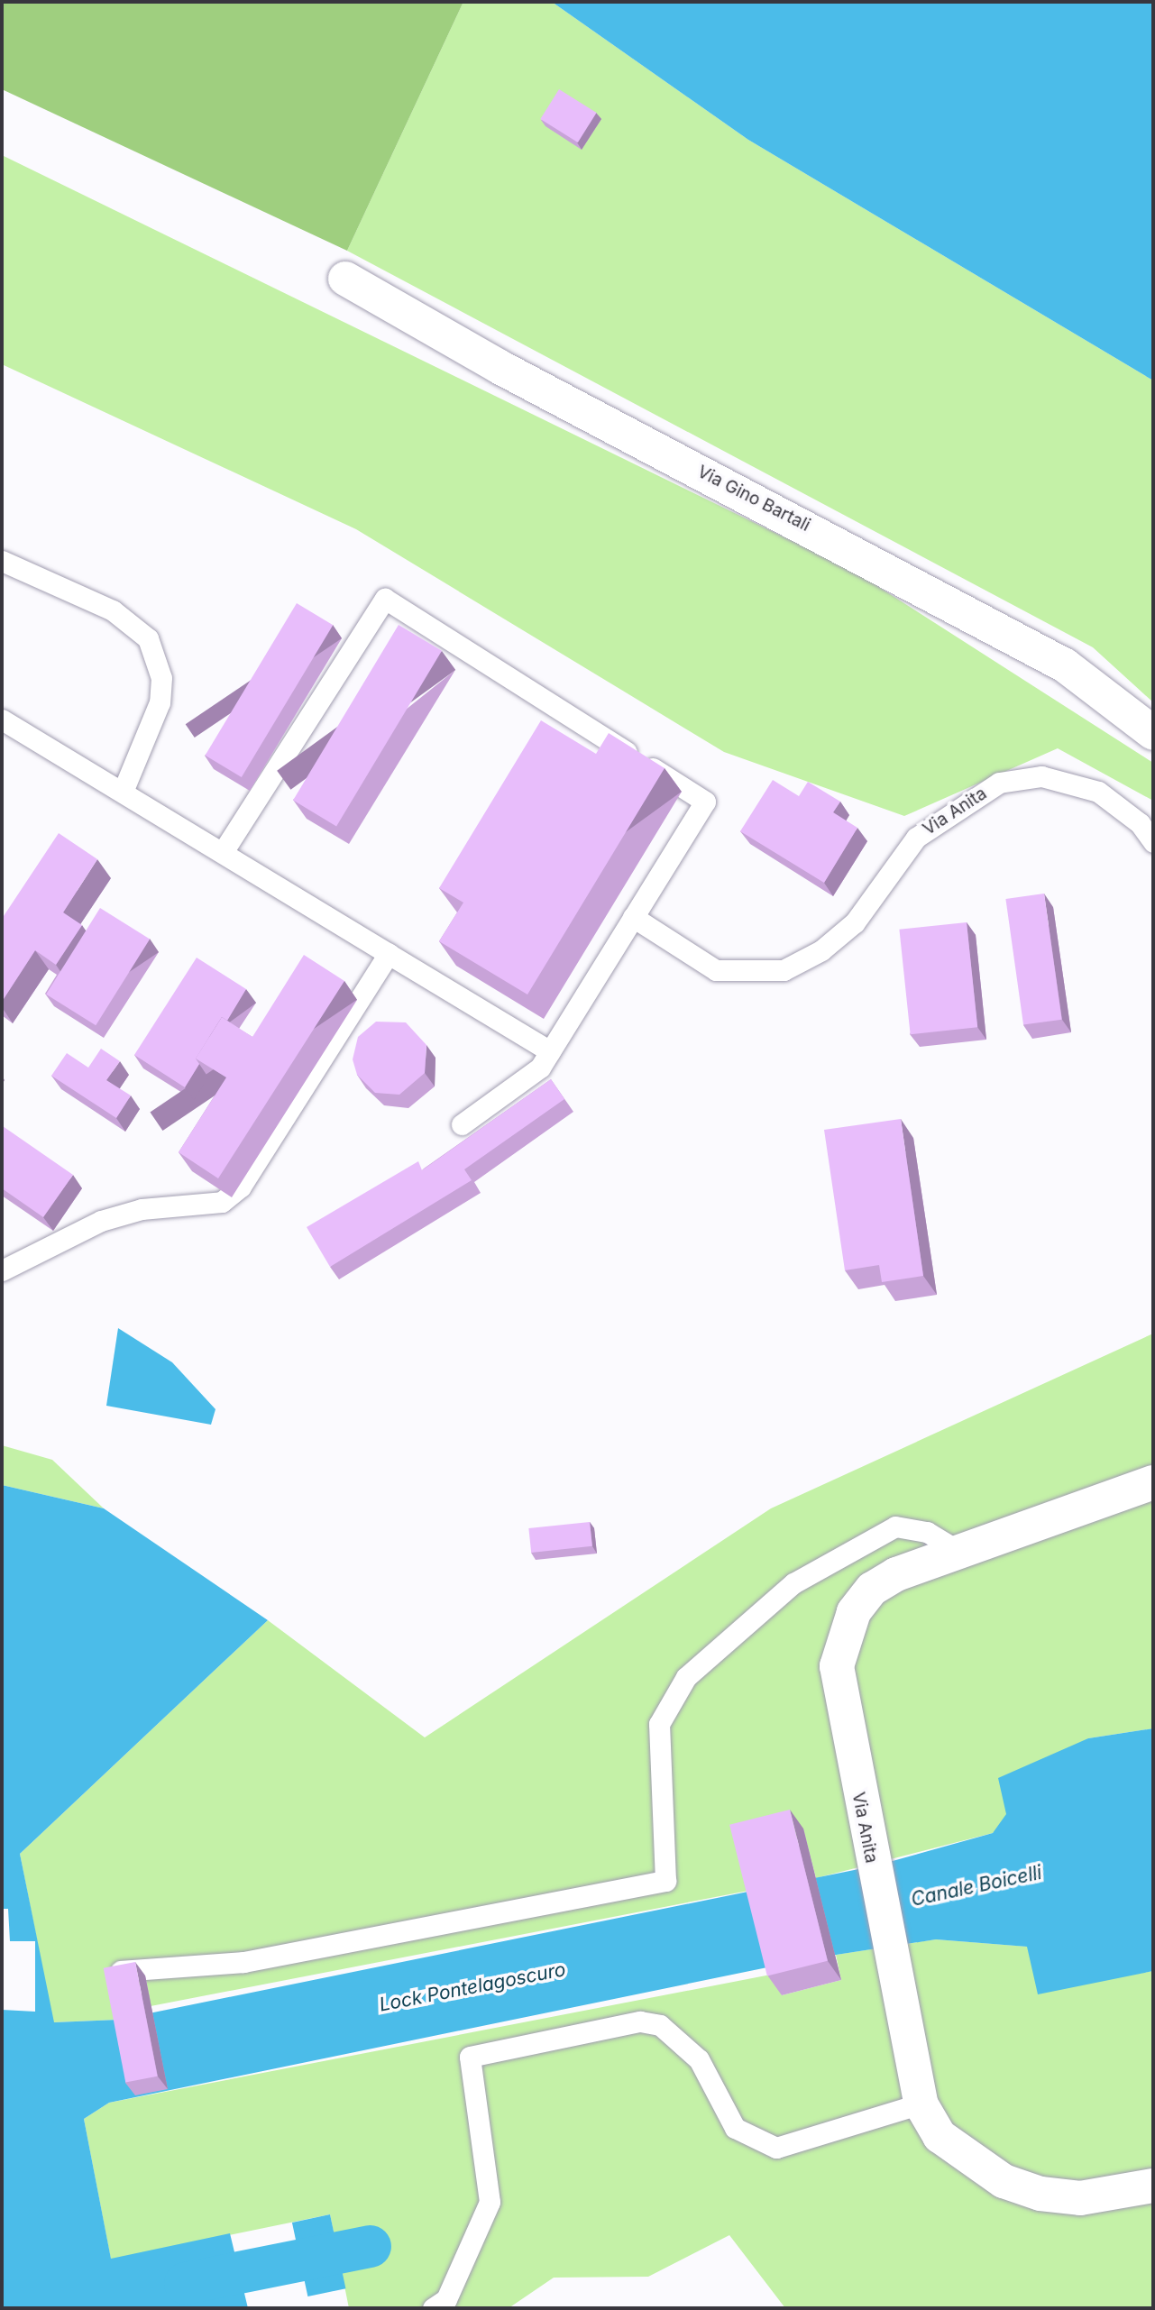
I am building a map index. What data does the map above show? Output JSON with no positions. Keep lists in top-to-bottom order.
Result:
{
  "streets": {
    "street": ["Via Gino Bartali", "Via Anita"]
  },
  "water": ["Canale Boicelli", "Lock Pontelagoscuro"]
}
